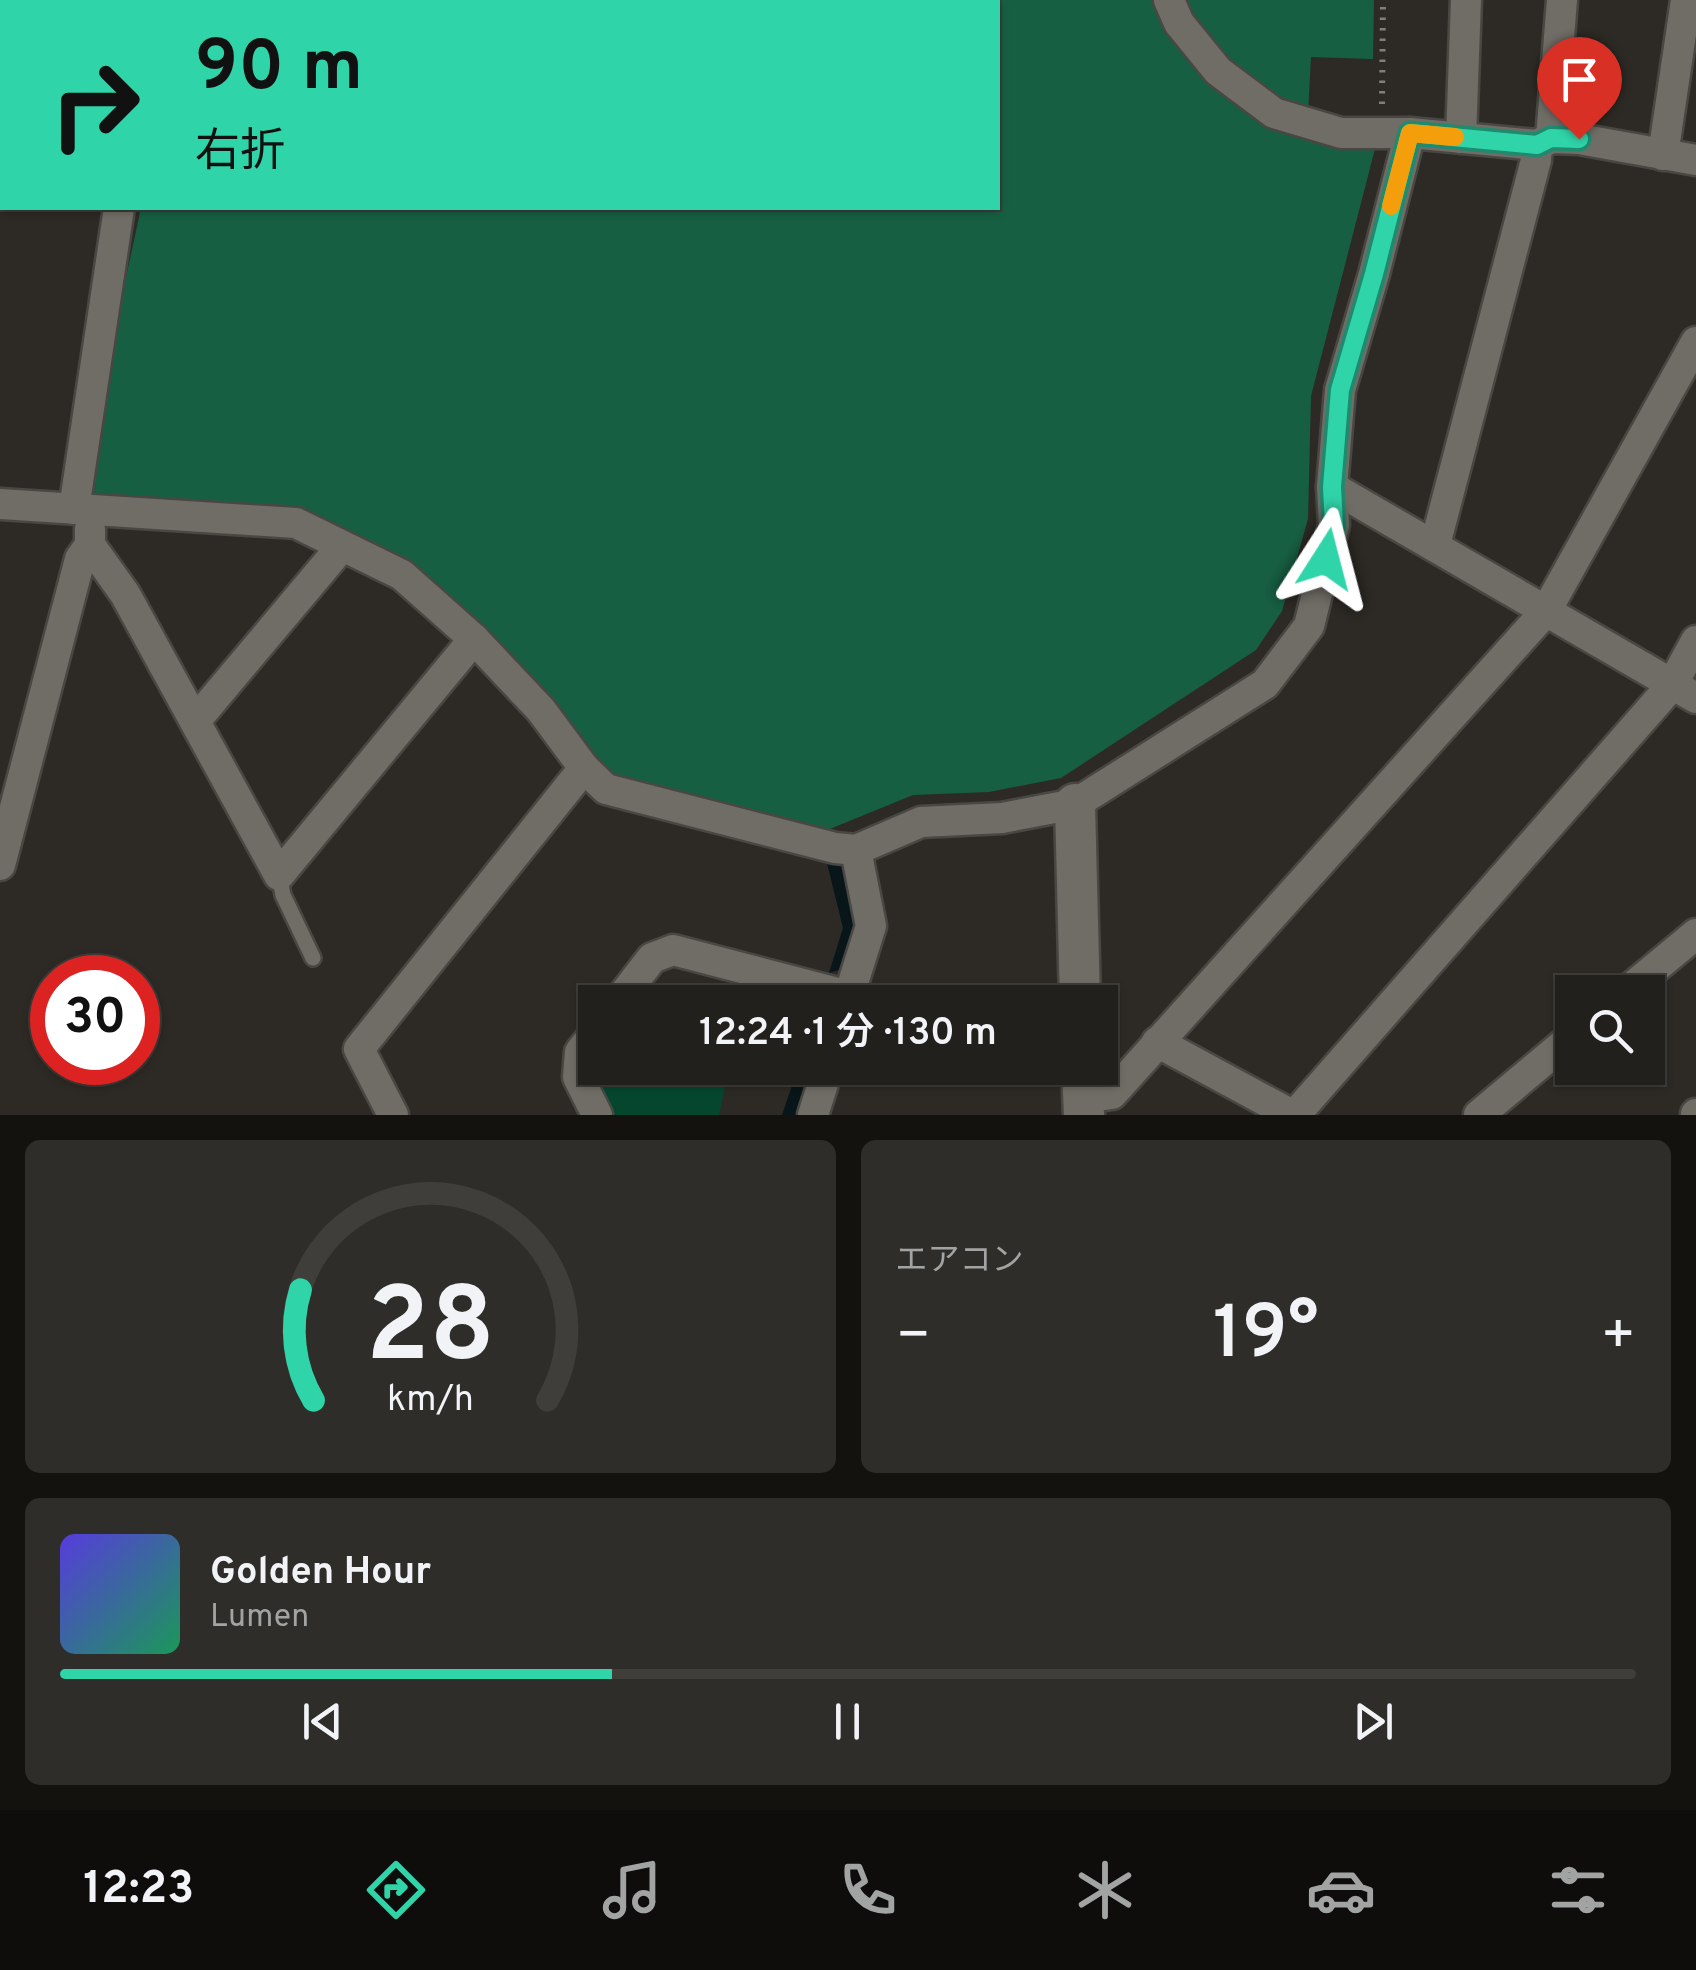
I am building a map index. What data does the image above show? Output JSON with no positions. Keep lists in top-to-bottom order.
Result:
{
  "page": {
    "turn": ["90 m", "右折"],
    "limit": "30",
    "trip": "12:24 · 1 分 · 130 m",
    "tile": "エアコン",
    "heat": ["−", "19°", "+"],
    "song": ["Golden Hour", "Lumen"],
    "tabs": "12:23",
    "gauge": ["28", "km/h"]
  }
}
